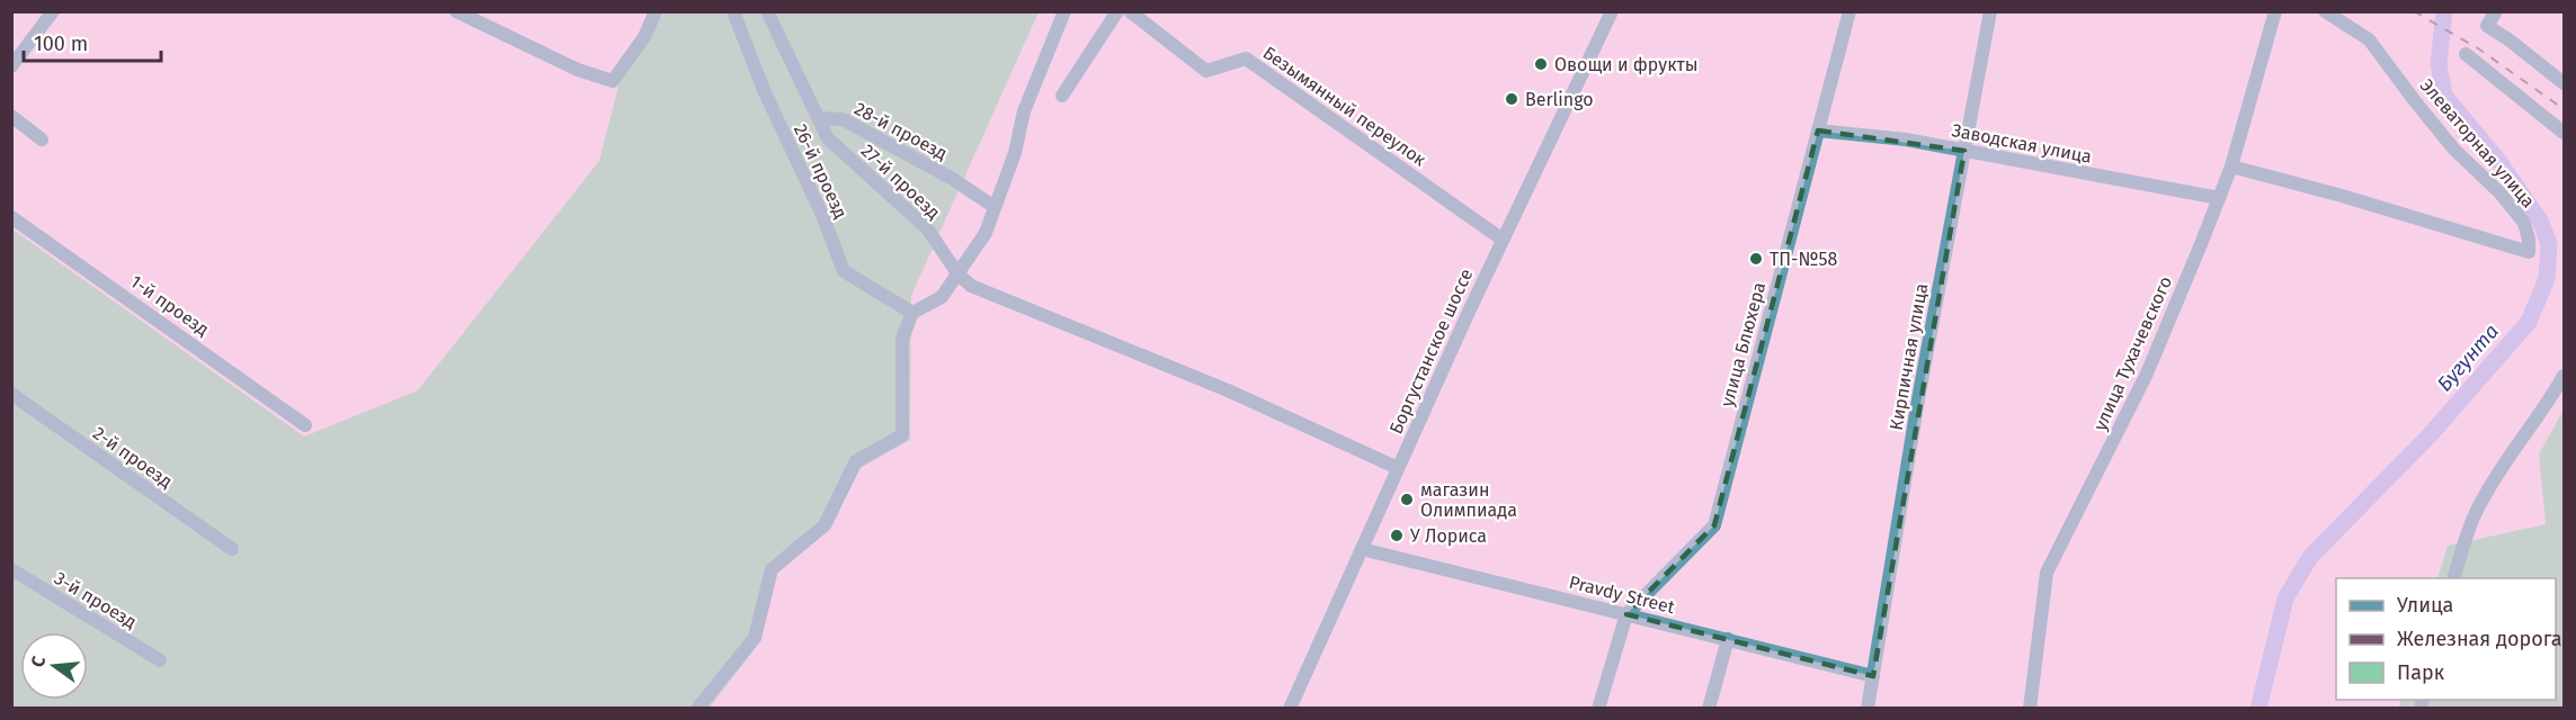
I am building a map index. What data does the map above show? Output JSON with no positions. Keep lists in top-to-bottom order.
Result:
{
  "streets": {
    "street": [
      "Безымянный переулок",
      "28-й проезд",
      "Заводская улица",
      "Элеваторная улица",
      "26-й проезд",
      "27-й проезд",
      "1-й проезд",
      "улица Блюхера",
      "Боргустанское шоссе",
      "улица Тухачевского",
      "Кирпичная улица",
      "2-й проезд",
      "Pravdy Street",
      "3-й проезд"
    ]
  },
  "crossings": [
    ["Безымянный переулок", "Боргустанское шоссе"],
    ["28-й проезд", "27-й проезд"],
    ["Заводская улица", "улица Блюхера"],
    ["Заводская улица", "улица Тухачевского"],
    ["Заводская улица", "Кирпичная улица"],
    ["Элеваторная улица", "улица Тухачевского"],
    ["улица Блюхера", "Pravdy Street"],
    ["Боргустанское шоссе", "Pravdy Street"],
    ["Кирпичная улица", "Pravdy Street"]
  ],
  "water": ["Бугунта"],
  "places": [
    "Овощи и фрукты",
    "Berlingo",
    "ТП-№58",
    "магазин Олимпиада",
    "У Лориса"
  ],
  "legend": ["Улица", "Железная дорога", "Парк"],
  "scale_bar": "100 m",
  "north": "left"
}
